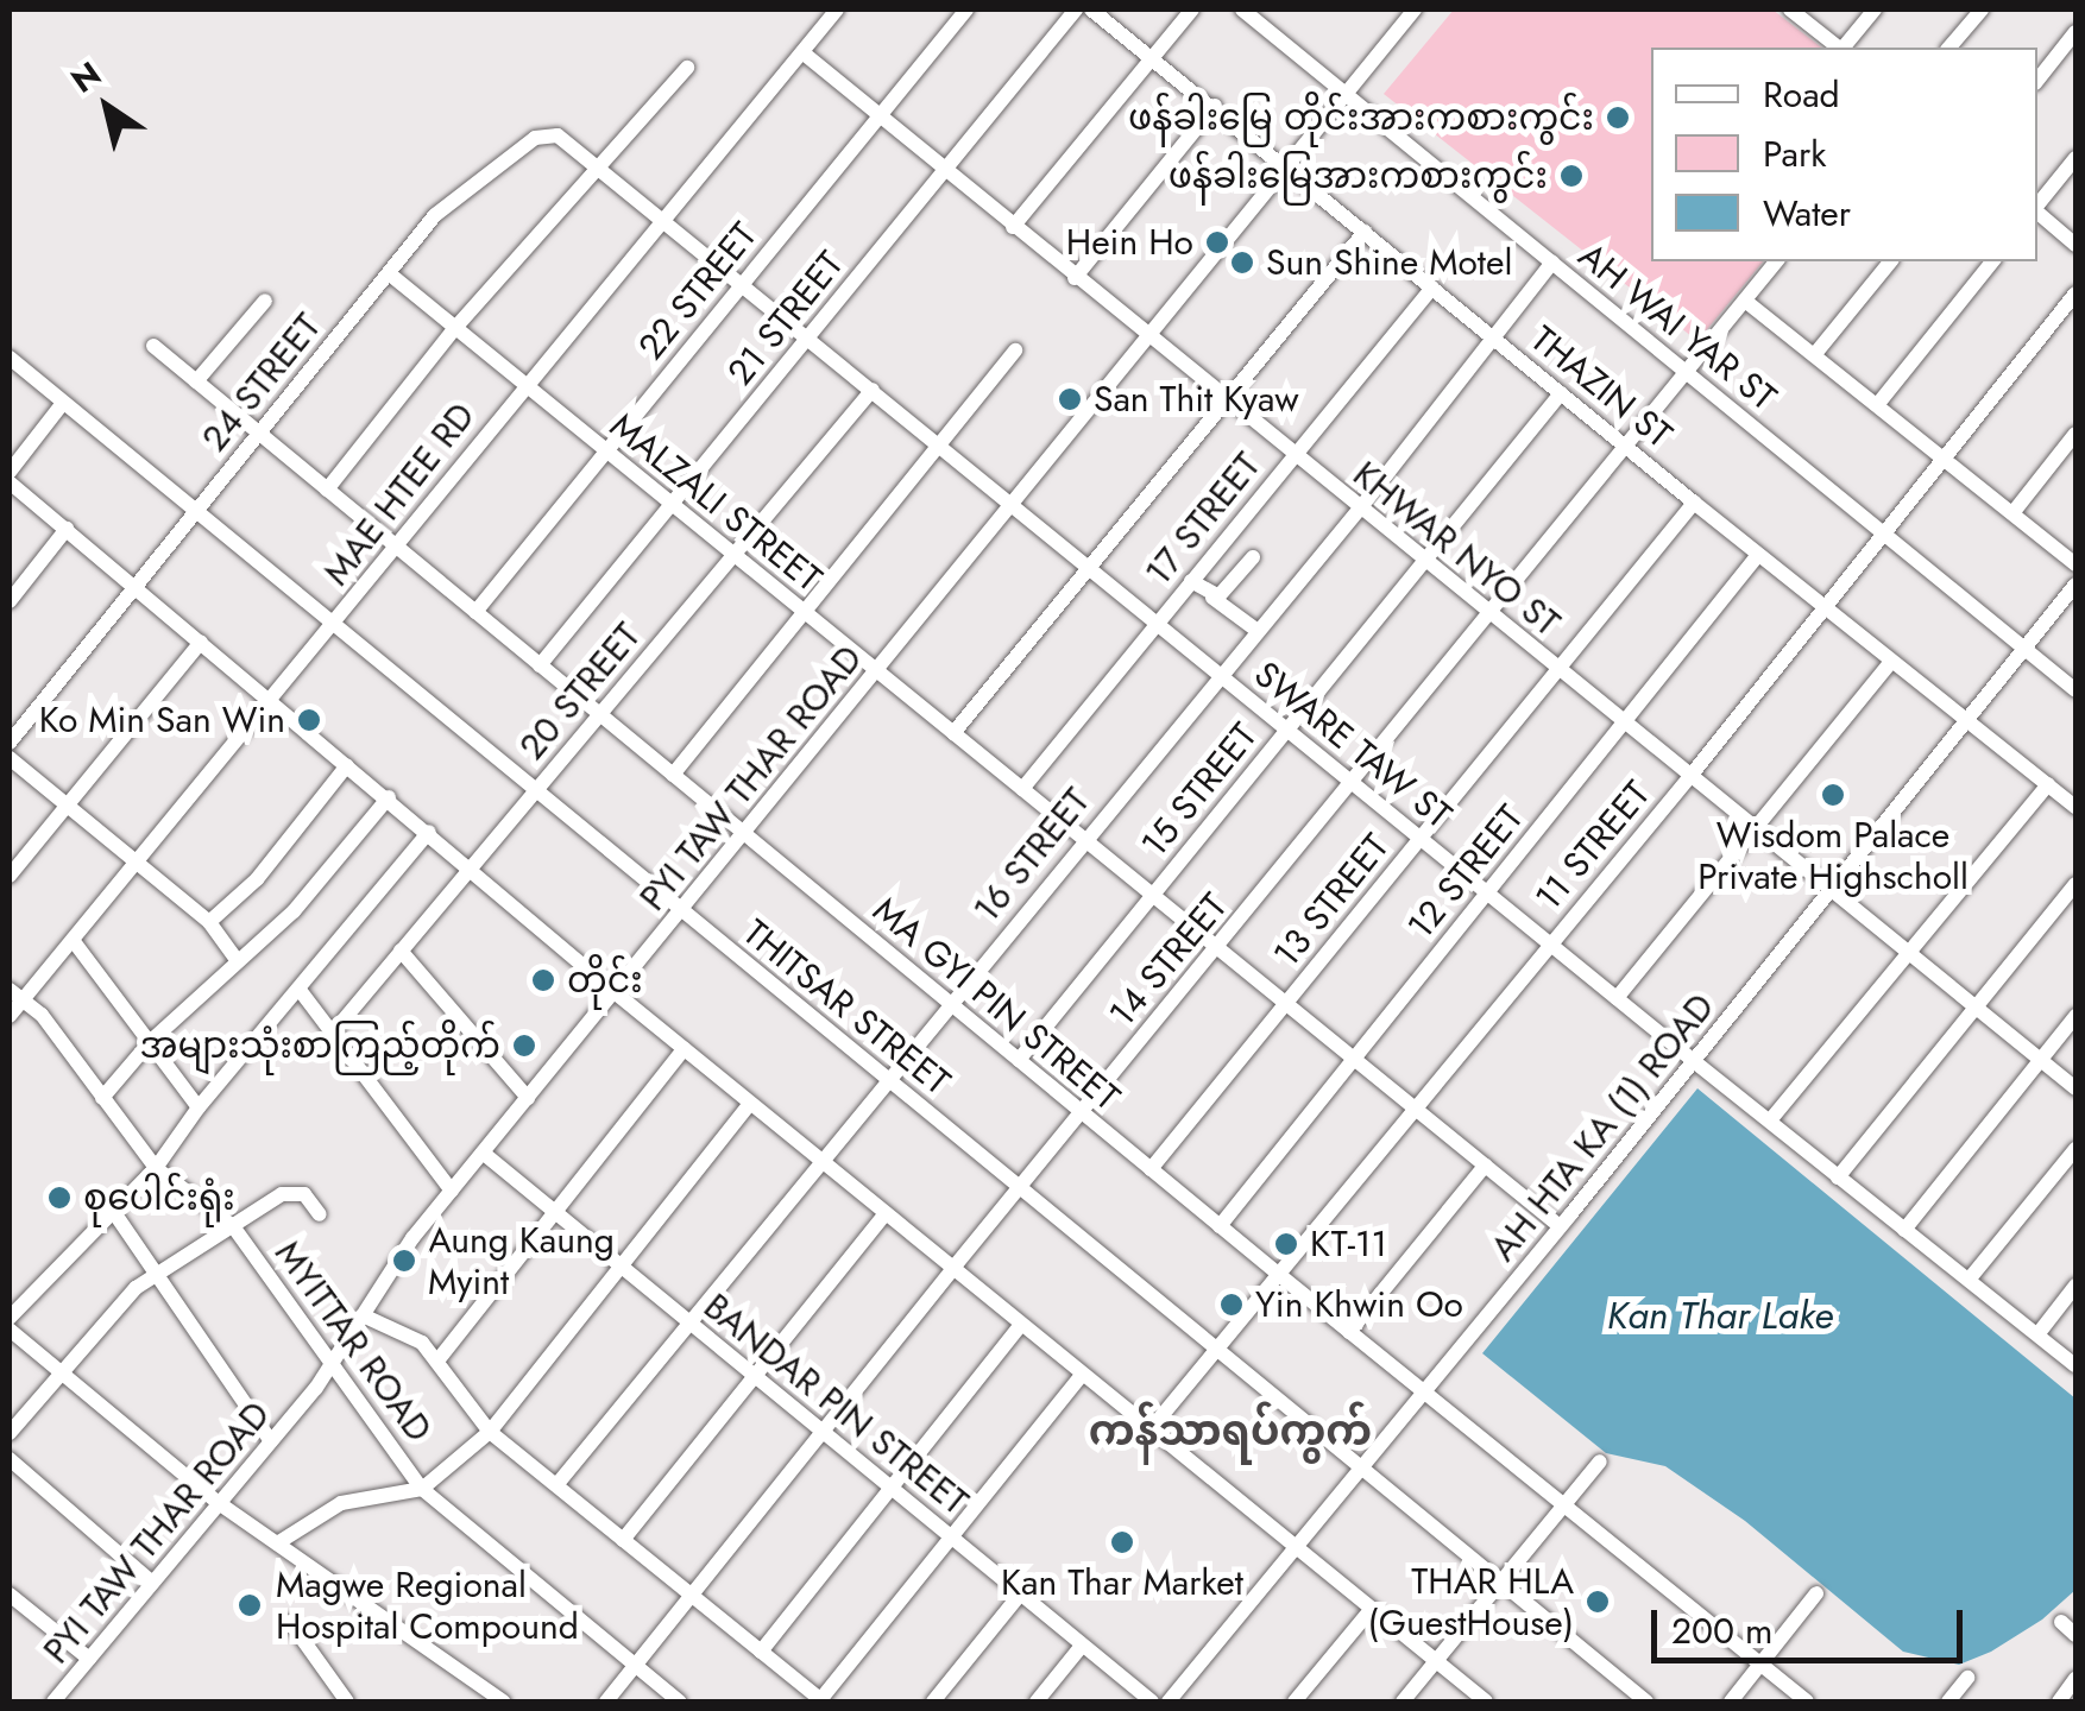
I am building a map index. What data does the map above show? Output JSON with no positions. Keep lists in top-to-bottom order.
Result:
{
  "streets": {
    "street": [
      "22 STREET",
      "21 STREET",
      "AH WAI YAR ST",
      "24 STREET",
      "THAZIN ST",
      "MAE HTEE RD",
      "MALZALI STREET",
      "17 STREET",
      "KHWAR NYO ST",
      "20 STREET",
      "SWARE TAW ST",
      "PYI TAW THAR ROAD",
      "15 STREET",
      "11 STREET",
      "16 STREET",
      "12 STREET",
      "13 STREET",
      "14 STREET",
      "MA GYI PIN STREET",
      "THITSAR STREET",
      "AH HTA KA (1) ROAD",
      "MYITTAR ROAD",
      "BANDAR PIN STREET"
    ]
  },
  "crossings": [
    ["22 STREET", "MALZALI STREET"],
    ["22 STREET", "KHWAR NYO ST"],
    ["22 STREET", "SWARE TAW ST"],
    ["22 STREET", "MA GYI PIN STREET"],
    ["21 STREET", "MALZALI STREET"],
    ["21 STREET", "KHWAR NYO ST"],
    ["21 STREET", "SWARE TAW ST"],
    ["21 STREET", "MA GYI PIN STREET"],
    ["AH WAI YAR ST", "PYI TAW THAR ROAD"],
    ["AH WAI YAR ST", "11 STREET"],
    ["AH WAI YAR ST", "16 STREET"],
    ["AH WAI YAR ST", "14 STREET"],
    ["AH WAI YAR ST", "AH HTA KA (1) ROAD"],
    ["24 STREET", "MALZALI STREET"],
    ["24 STREET", "SWARE TAW ST"],
    ["24 STREET", "MA GYI PIN STREET"],
    ["24 STREET", "THITSAR STREET"],
    ["THAZIN ST", "17 STREET"],
    ["THAZIN ST", "PYI TAW THAR ROAD"],
    ["THAZIN ST", "15 STREET"],
    ["THAZIN ST", "11 STREET"],
    ["THAZIN ST", "16 STREET"],
    ["THAZIN ST", "12 STREET"],
    ["THAZIN ST", "13 STREET"],
    ["THAZIN ST", "14 STREET"],
    ["THAZIN ST", "AH HTA KA (1) ROAD"],
    ["MAE HTEE RD", "MALZALI STREET"],
    ["MAE HTEE RD", "KHWAR NYO ST"],
    ["MAE HTEE RD", "SWARE TAW ST"],
    ["MAE HTEE RD", "MA GYI PIN STREET"],
    ["MAE HTEE RD", "THITSAR STREET"],
    ["MAE HTEE RD", "MYITTAR ROAD"],
    ["MALZALI STREET", "17 STREET"],
    ["MALZALI STREET", "20 STREET"],
    ["MALZALI STREET", "PYI TAW THAR ROAD"],
    ["MALZALI STREET", "15 STREET"],
    ["MALZALI STREET", "11 STREET"],
    ["MALZALI STREET", "16 STREET"],
    ["MALZALI STREET", "12 STREET"],
    ["MALZALI STREET", "13 STREET"],
    ["MALZALI STREET", "14 STREET"],
    ["MALZALI STREET", "AH HTA KA (1) ROAD"],
    ["17 STREET", "KHWAR NYO ST"],
    ["17 STREET", "SWARE TAW ST"],
    ["KHWAR NYO ST", "PYI TAW THAR ROAD"],
    ["KHWAR NYO ST", "15 STREET"],
    ["KHWAR NYO ST", "11 STREET"],
    ["KHWAR NYO ST", "16 STREET"],
    ["KHWAR NYO ST", "12 STREET"],
    ["KHWAR NYO ST", "13 STREET"],
    ["KHWAR NYO ST", "14 STREET"],
    ["KHWAR NYO ST", "AH HTA KA (1) ROAD"],
    ["20 STREET", "SWARE TAW ST"],
    ["20 STREET", "MA GYI PIN STREET"],
    ["20 STREET", "THITSAR STREET"],
    ["SWARE TAW ST", "PYI TAW THAR ROAD"],
    ["SWARE TAW ST", "15 STREET"],
    ["SWARE TAW ST", "11 STREET"],
    ["SWARE TAW ST", "16 STREET"],
    ["SWARE TAW ST", "12 STREET"],
    ["SWARE TAW ST", "13 STREET"],
    ["SWARE TAW ST", "14 STREET"],
    ["SWARE TAW ST", "AH HTA KA (1) ROAD"],
    ["PYI TAW THAR ROAD", "MA GYI PIN STREET"],
    ["PYI TAW THAR ROAD", "THITSAR STREET"],
    ["PYI TAW THAR ROAD", "MYITTAR ROAD"],
    ["PYI TAW THAR ROAD", "BANDAR PIN STREET"],
    ["15 STREET", "MA GYI PIN STREET"],
    ["11 STREET", "MA GYI PIN STREET"],
    ["11 STREET", "THITSAR STREET"],
    ["16 STREET", "MA GYI PIN STREET"],
    ["16 STREET", "THITSAR STREET"],
    ["16 STREET", "BANDAR PIN STREET"],
    ["12 STREET", "MA GYI PIN STREET"],
    ["13 STREET", "MA GYI PIN STREET"],
    ["14 STREET", "MA GYI PIN STREET"],
    ["14 STREET", "THITSAR STREET"],
    ["14 STREET", "MYITTAR ROAD"],
    ["14 STREET", "BANDAR PIN STREET"],
    ["MA GYI PIN STREET", "AH HTA KA (1) ROAD"],
    ["THITSAR STREET", "AH HTA KA (1) ROAD"]
  ],
  "districts": ["ကန်သာရပ်ကွက်"],
  "water": ["Kan Thar Lake"],
  "places": [
    "ဖန်ခါးမြေ တိုင်းအားကစားကွင်း",
    "ဖန်ခါးမြေအားကစားကွင်း",
    "Hein Ho",
    "Sun Shine Motel",
    "San Thit Kyaw",
    "Ko Min San Win",
    "Wisdom Palace Private Highscholl",
    "တိုင်း",
    "အများသုံးစာကြည့်တိုက်",
    "စုပေါင်းရုံး",
    "KT-11",
    "Aung Kaung Myint",
    "Yin Khwin Oo",
    "Kan Thar Market",
    "THAR HLA (GuestHouse)",
    "Magwe Regional Hospital Compound"
  ],
  "legend": ["Road", "Park", "Water"],
  "scale_bar": "200 m",
  "north": "top left"
}
